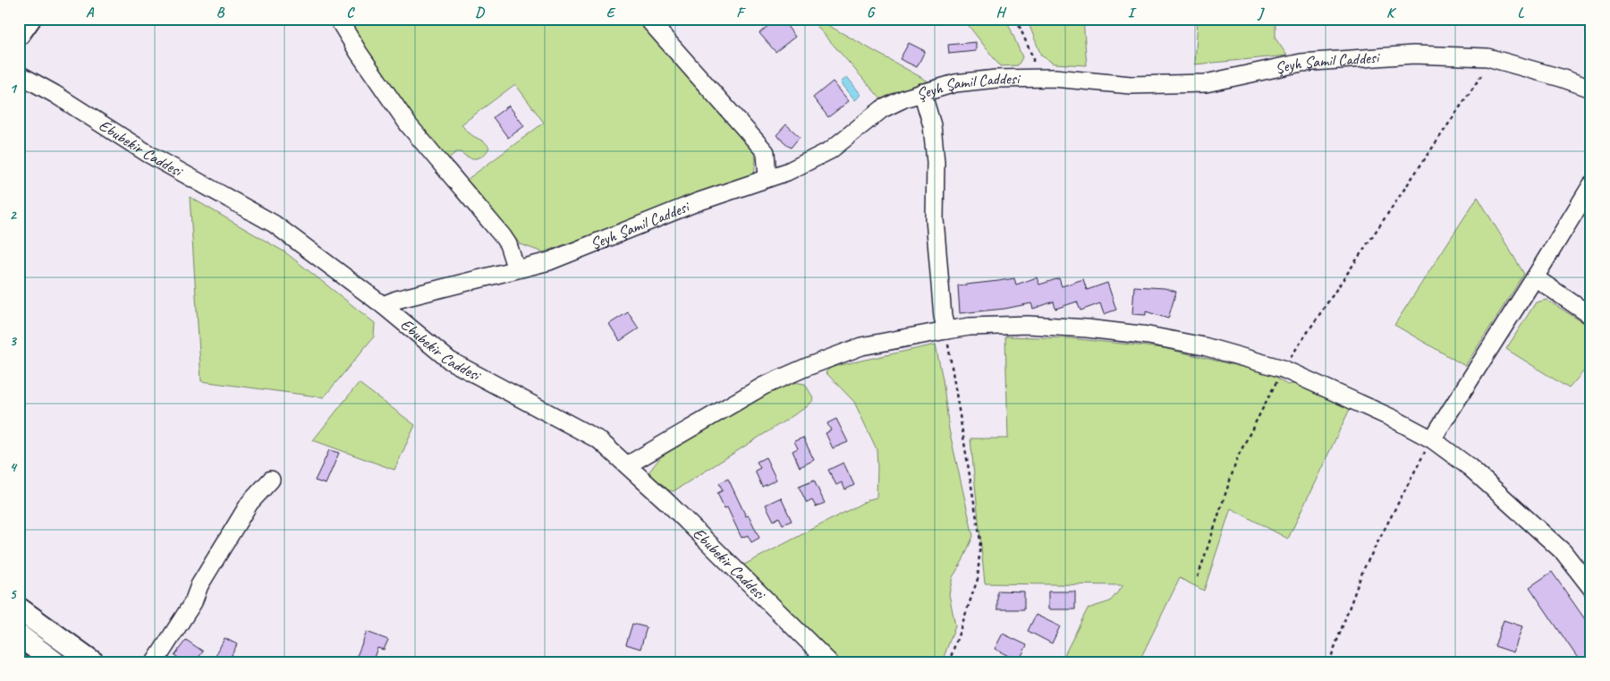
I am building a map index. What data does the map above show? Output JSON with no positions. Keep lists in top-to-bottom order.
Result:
{
  "streets": {
    "street": ["Şeyh Şamil Caddesi", "Ebubekir Caddesi"]
  },
  "crossings": [
    ["Şeyh Şamil Caddesi", "Ebubekir Caddesi"]
  ],
  "grid": {
    "columns": [
      "A",
      "B",
      "C",
      "D",
      "E",
      "F",
      "G",
      "H",
      "I",
      "J",
      "K",
      "L"
    ],
    "rows": [
      "1",
      "2",
      "3",
      "4",
      "5"
    ]
  }
}
